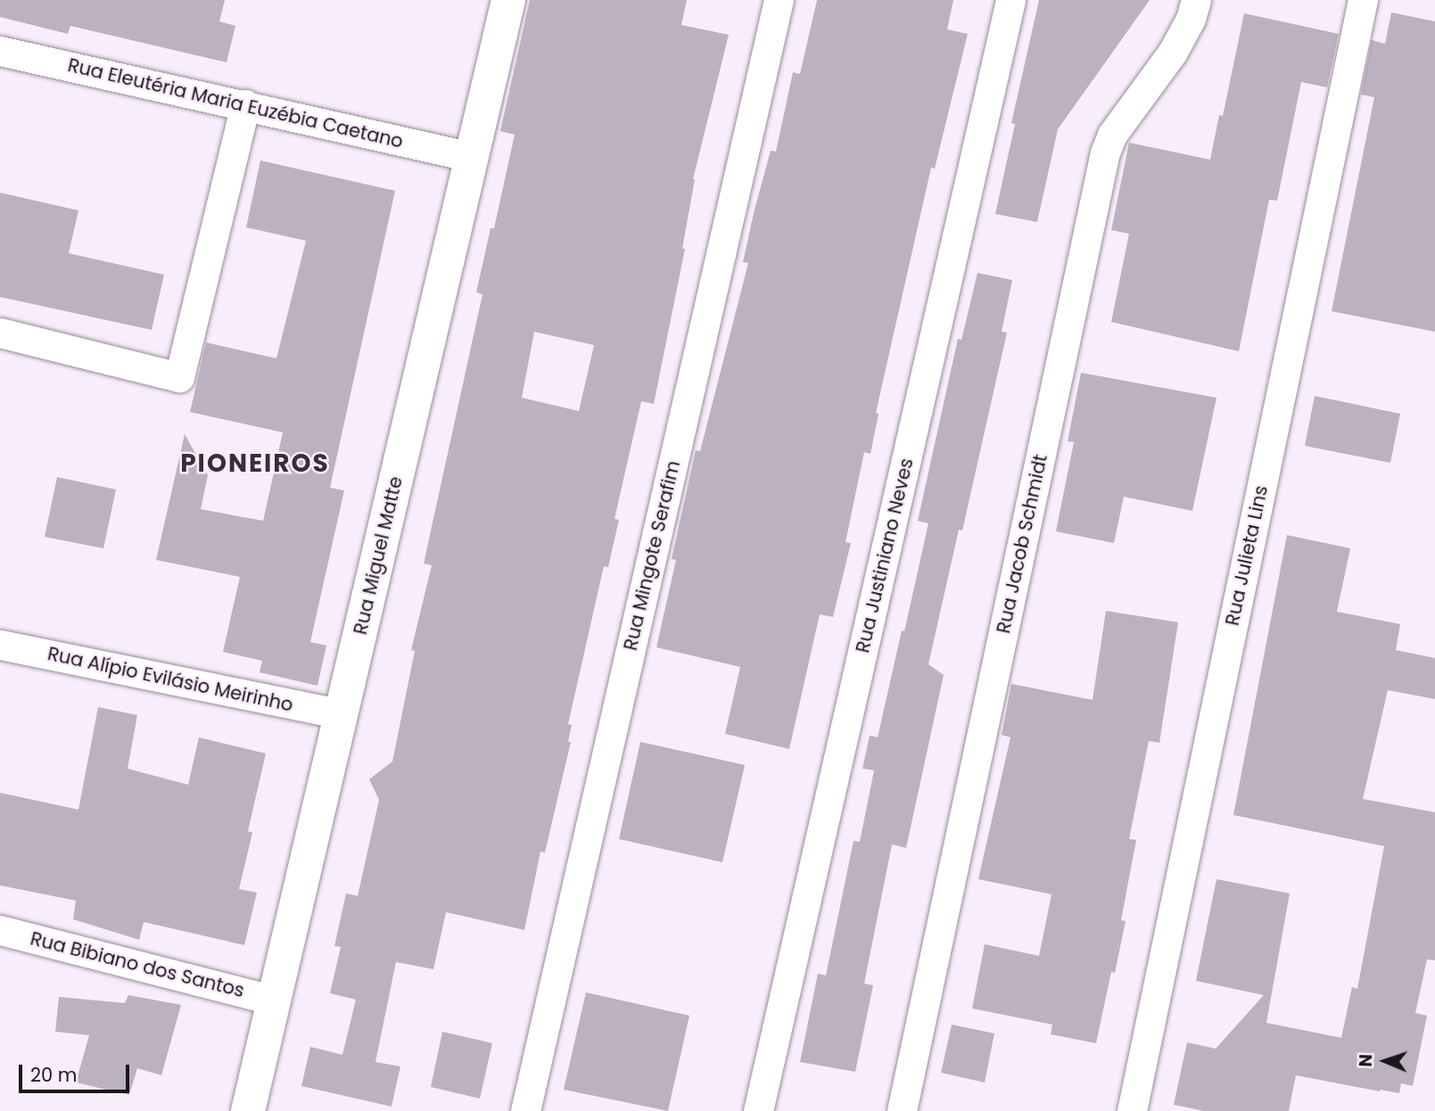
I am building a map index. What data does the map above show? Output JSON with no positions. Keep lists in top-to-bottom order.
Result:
{
  "streets": {
    "main road": ["Rua Miguel Matte"],
    "street": [
      "Rua Eleutéria Maria Euzébia Caetano",
      "Rua Jacob Schmidt",
      "Rua Mingote Serafim",
      "Rua Justiniano Neves",
      "Rua Julieta Lins",
      "Rua Alípio Evilásio Meirinho",
      "Rua Bibiano dos Santos"
    ]
  },
  "crossings": [
    ["Rua Eleutéria Maria Euzébia Caetano", "Rua Miguel Matte"],
    ["Rua Miguel Matte", "Rua Alípio Evilásio Meirinho"],
    ["Rua Miguel Matte", "Rua Bibiano dos Santos"]
  ],
  "districts": ["PIONEIROS"],
  "scale_bar": "20 m",
  "north": "left"
}
